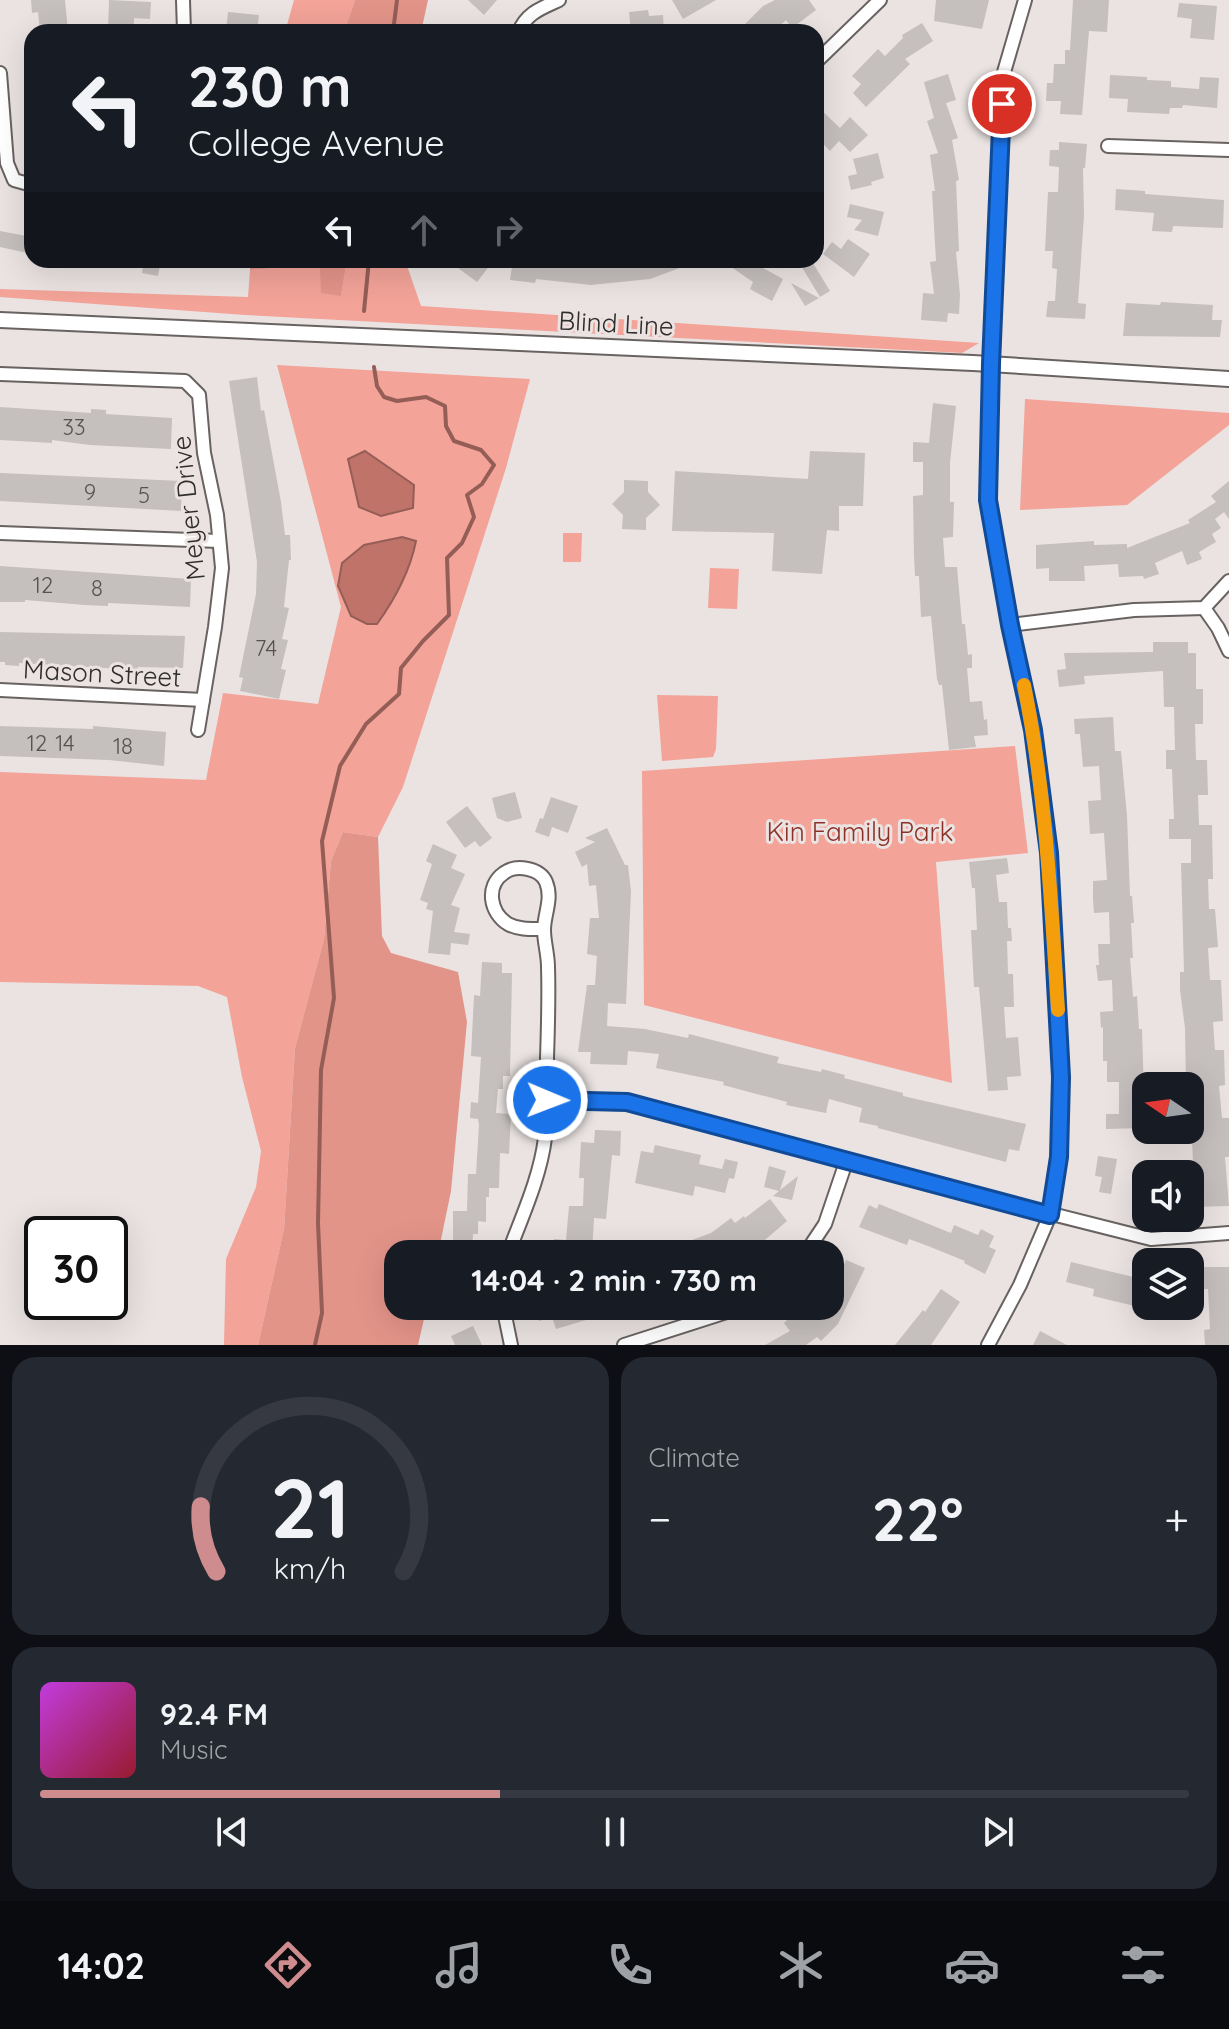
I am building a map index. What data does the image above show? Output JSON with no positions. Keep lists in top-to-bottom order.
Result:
{
  "streets": {
    "street": ["Blind Line", "Meyer Drive", "Mason Street"]
  },
  "crossings": [
    ["Meyer Drive", "Mason Street"]
  ],
  "parks": ["Kin Family Park"],
  "house_numbers": [
    "33",
    "9",
    "5",
    "12",
    "8",
    "74",
    "12",
    "14",
    "18"
  ],
  "north": "left",
  "page": {
    "turn": ["230 m", "College Avenue"],
    "limit": "30",
    "trip": "14:04 · 2 min · 730 m",
    "tile": "Climate",
    "heat": ["−", "22°", "+"],
    "song": ["92.4 FM", "Music"],
    "tabs": "14:02",
    "gauge": ["21", "km/h"]
  }
}
